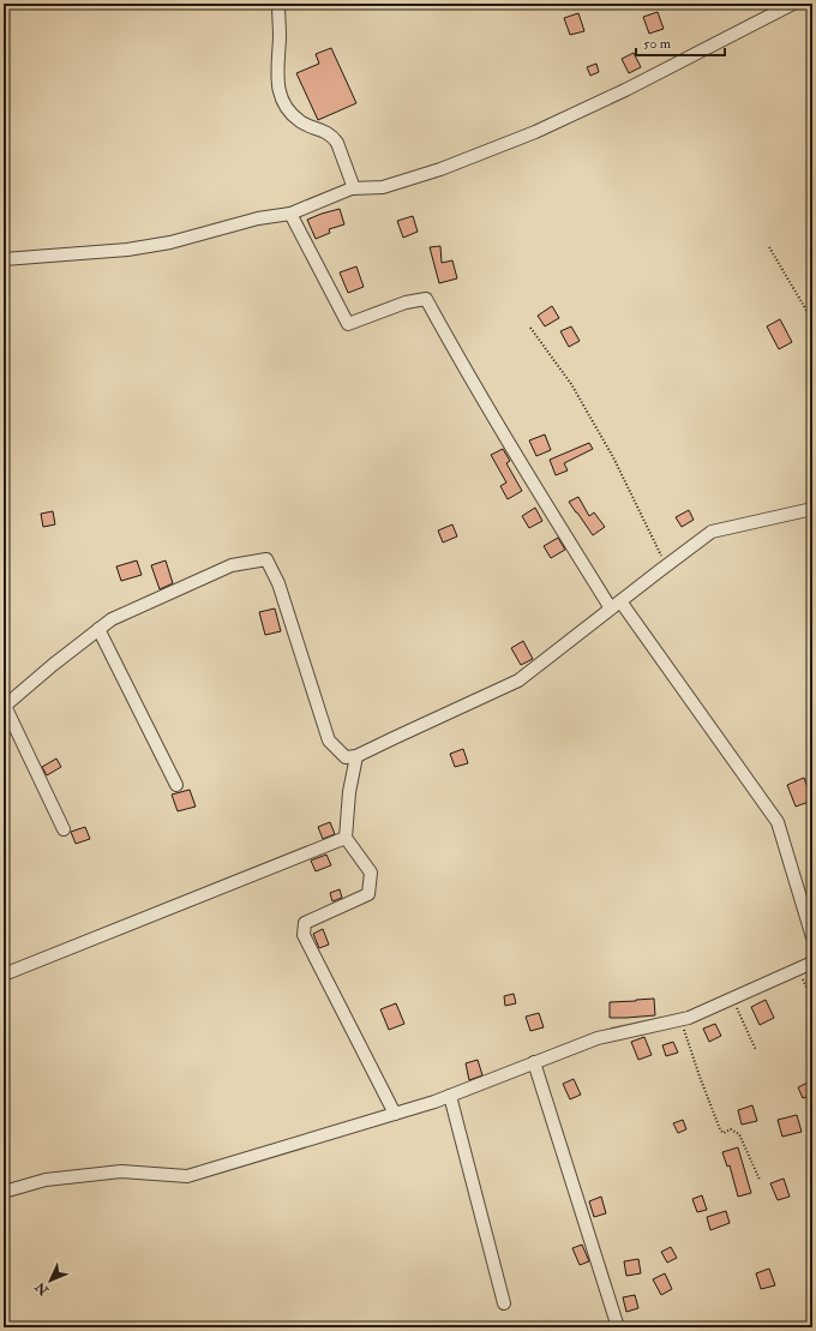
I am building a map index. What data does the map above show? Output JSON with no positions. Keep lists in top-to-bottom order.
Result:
{
  "scale_bar": "50 m",
  "north": "bottom left"
}
